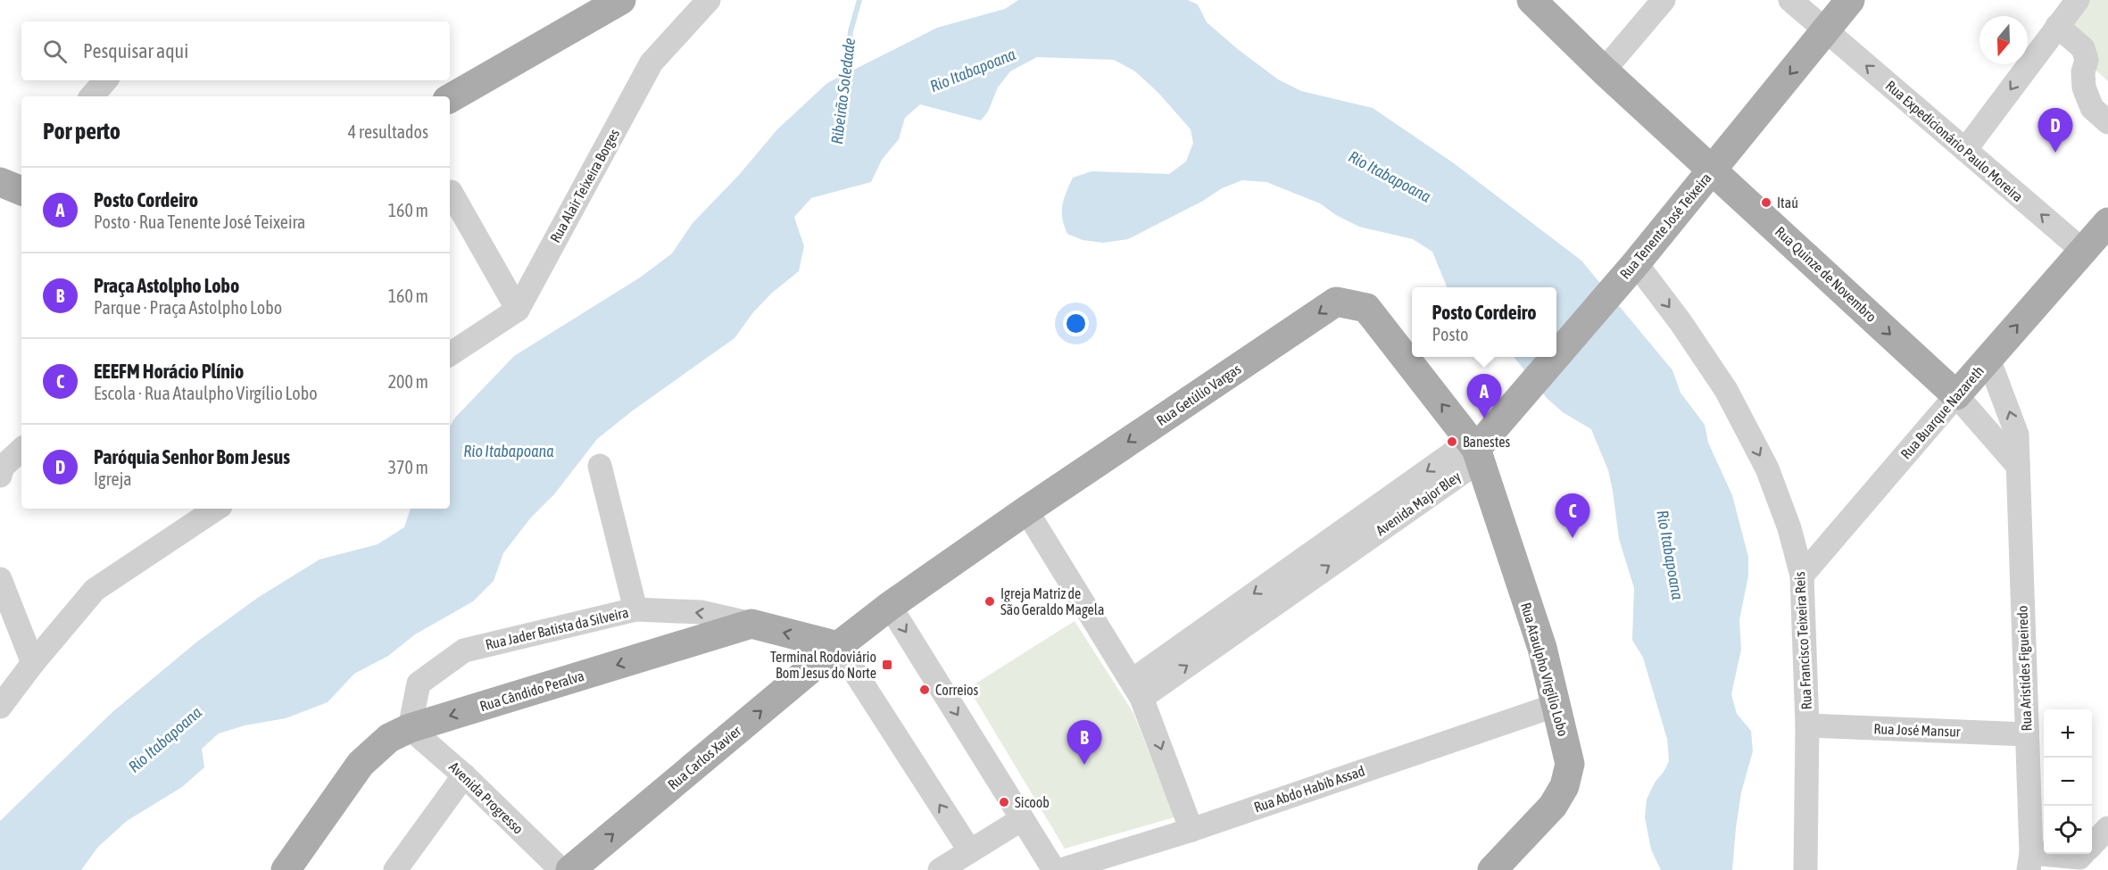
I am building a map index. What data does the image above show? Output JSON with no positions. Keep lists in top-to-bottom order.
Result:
{
  "streets": {
    "main road": [
      "Rua Tenente José Teixeira",
      "Rua Quinze de Novembro",
      "Rua Getúlio Vargas",
      "Rua Buarque Nazareth",
      "Rua Ataulpho Virgílio Lobo",
      "Rua Cândido Peralva",
      "Rua Carlos Xavier"
    ],
    "street": [
      "Rua Expedicionário Paulo Moreira",
      "Rua Alair Teixeira Borges",
      "Avenida Major Bley",
      "Rua Jader Batista da Silveira",
      "Rua Francisco Teixeira Reis",
      "Rua Aristides Figueiredo",
      "Rua José Mansur",
      "Rua Abdo Habib Assad",
      "Avenida Progresso"
    ]
  },
  "crossings": [
    ["Rua Expedicionário Paulo Moreira", "Rua Tenente José Teixeira"],
    ["Rua Expedicionário Paulo Moreira", "Rua Buarque Nazareth"],
    ["Rua Tenente José Teixeira", "Rua Quinze de Novembro"],
    ["Rua Tenente José Teixeira", "Rua Getúlio Vargas"],
    ["Rua Tenente José Teixeira", "Avenida Major Bley"],
    ["Rua Tenente José Teixeira", "Rua Francisco Teixeira Reis"],
    ["Rua Tenente José Teixeira", "Rua Ataulpho Virgílio Lobo"],
    ["Rua Quinze de Novembro", "Rua Buarque Nazareth"],
    ["Rua Getúlio Vargas", "Avenida Major Bley"],
    ["Rua Getúlio Vargas", "Rua Ataulpho Virgílio Lobo"],
    ["Rua Getúlio Vargas", "Rua Carlos Xavier"],
    ["Rua Buarque Nazareth", "Rua Francisco Teixeira Reis"],
    ["Rua Buarque Nazareth", "Rua Aristides Figueiredo"],
    ["Avenida Major Bley", "Rua Ataulpho Virgílio Lobo"],
    ["Rua Jader Batista da Silveira", "Rua Cândido Peralva"],
    ["Rua Jader Batista da Silveira", "Avenida Progresso"],
    ["Rua Francisco Teixeira Reis", "Rua José Mansur"],
    ["Rua Aristides Figueiredo", "Rua José Mansur"],
    ["Rua Ataulpho Virgílio Lobo", "Rua Abdo Habib Assad"],
    ["Rua Cândido Peralva", "Avenida Progresso"]
  ],
  "one_way": [
    "Rua Expedicionário Paulo Moreira",
    "Rua Quinze de Novembro",
    "Rua Francisco Teixeira Reis",
    "Rua Cândido Peralva",
    "Rua Carlos Xavier"
  ],
  "water": ["Rio Itabapoana", "Ribeirão Soledade"],
  "places": {
    "other": [
      "Itaú",
      "Banestes",
      "Igreja Matriz de São Geraldo Magela",
      "Correios",
      "Sicoob"
    ],
    "transit": ["Terminal Rodoviário Bom Jesus do Norte"]
  },
  "north": "bottom",
  "page": {
    "search": "Pesquisar aqui",
    "heading": ["Por perto", "4 resultados"],
    "pins": [
      "D",
      "A",
      "C",
      "B"
    ],
    "list": [
      {
        "mark": "A",
        "name": "Posto Cordeiro",
        "note": "Posto · Rua Tenente José Teixeira",
        "value": "160 m"
      },
      {
        "mark": "B",
        "name": "Praça Astolpho Lobo",
        "note": "Parque · Praça Astolpho Lobo",
        "value": "160 m"
      },
      {
        "mark": "C",
        "name": "EEEFM Horácio Plínio",
        "note": "Escola · Rua Ataulpho Virgílio Lobo",
        "value": "200 m"
      },
      {
        "mark": "D",
        "name": "Paróquia Senhor Bom Jesus",
        "note": "Igreja",
        "value": "370 m"
      }
    ],
    "popup": ["Posto Cordeiro", "Posto"],
    "map_buttons": ["+", "−"]
  }
}
